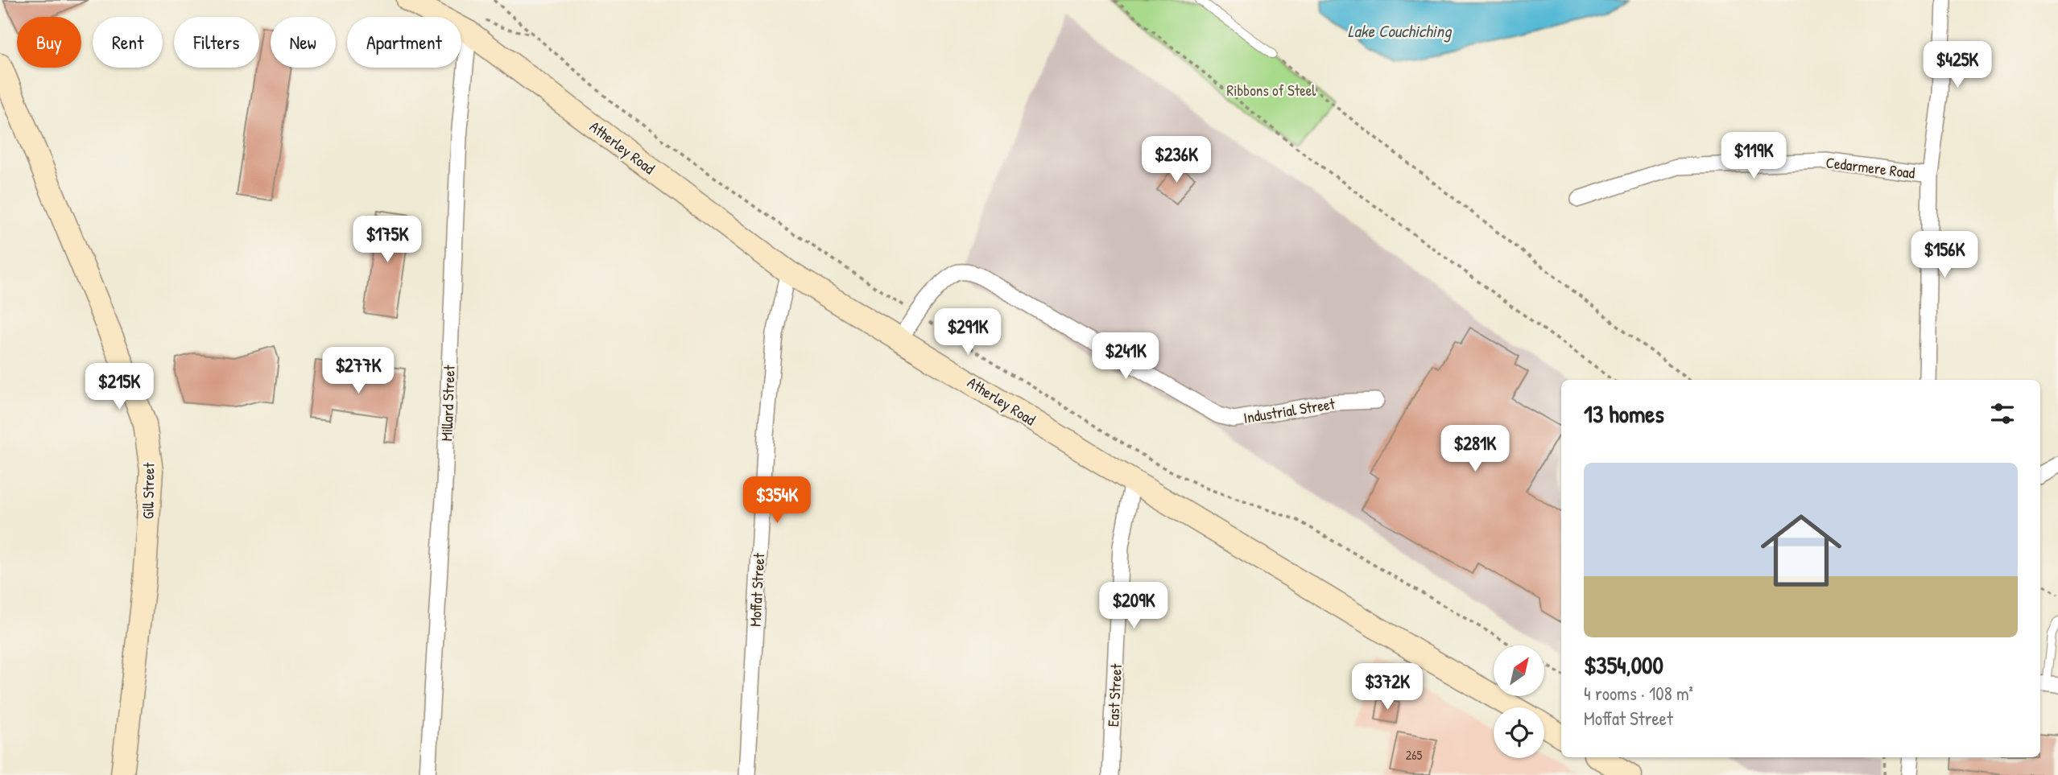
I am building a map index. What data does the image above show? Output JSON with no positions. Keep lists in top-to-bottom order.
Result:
{
  "streets": {
    "main road": ["Atherley Road", "Gill Street"],
    "street": [
      "Cedarmere Road",
      "Millard Street",
      "Industrial Street",
      "Moffat Street",
      "East Street"
    ]
  },
  "crossings": [
    ["Atherley Road", "Millard Street"],
    ["Atherley Road", "Industrial Street"],
    ["Atherley Road", "Moffat Street"],
    ["Atherley Road", "East Street"]
  ],
  "water": ["Lake Couchiching"],
  "parks": ["Ribbons of Steel"],
  "house_numbers": ["265"],
  "north": "top right",
  "page": {
    "chip": [
      "Buy",
      "Rent",
      "Filters",
      "New",
      "Apartment"
    ],
    "price": [
      "$425K",
      "$119K",
      "$236K",
      "$175K",
      "$156K",
      "$291K",
      "$241K",
      "$277K",
      "$215K",
      "$281K",
      "$354K",
      "$209K",
      "$372K"
    ],
    "heading": "13 homes",
    "list": [
      {
        "name": "$354,000",
        "note": "4 rooms · 108 m² · Moffat Street"
      }
    ]
  }
}
